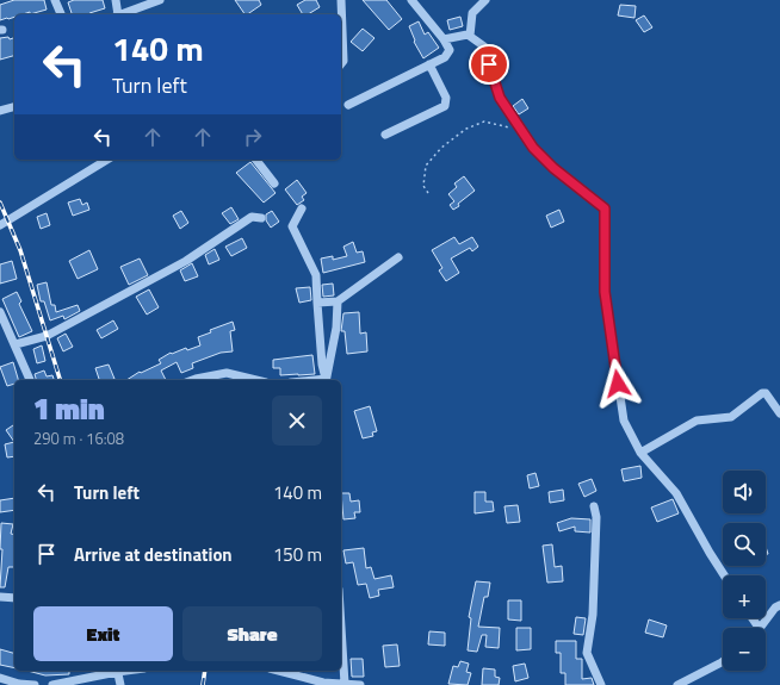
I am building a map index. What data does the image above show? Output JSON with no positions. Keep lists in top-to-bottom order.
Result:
{
  "page": {
    "turn": ["140 m", "Turn left"],
    "heading": ["1 min", "290 m · 16:08"],
    "list": [
      {
        "name": "Turn left",
        "value": "140 m"
      },
      {
        "name": "Arrive at destination",
        "value": "150 m"
      }
    ],
    "map_buttons": ["+", "−"],
    "buttons": ["Exit", "Share"]
  }
}
